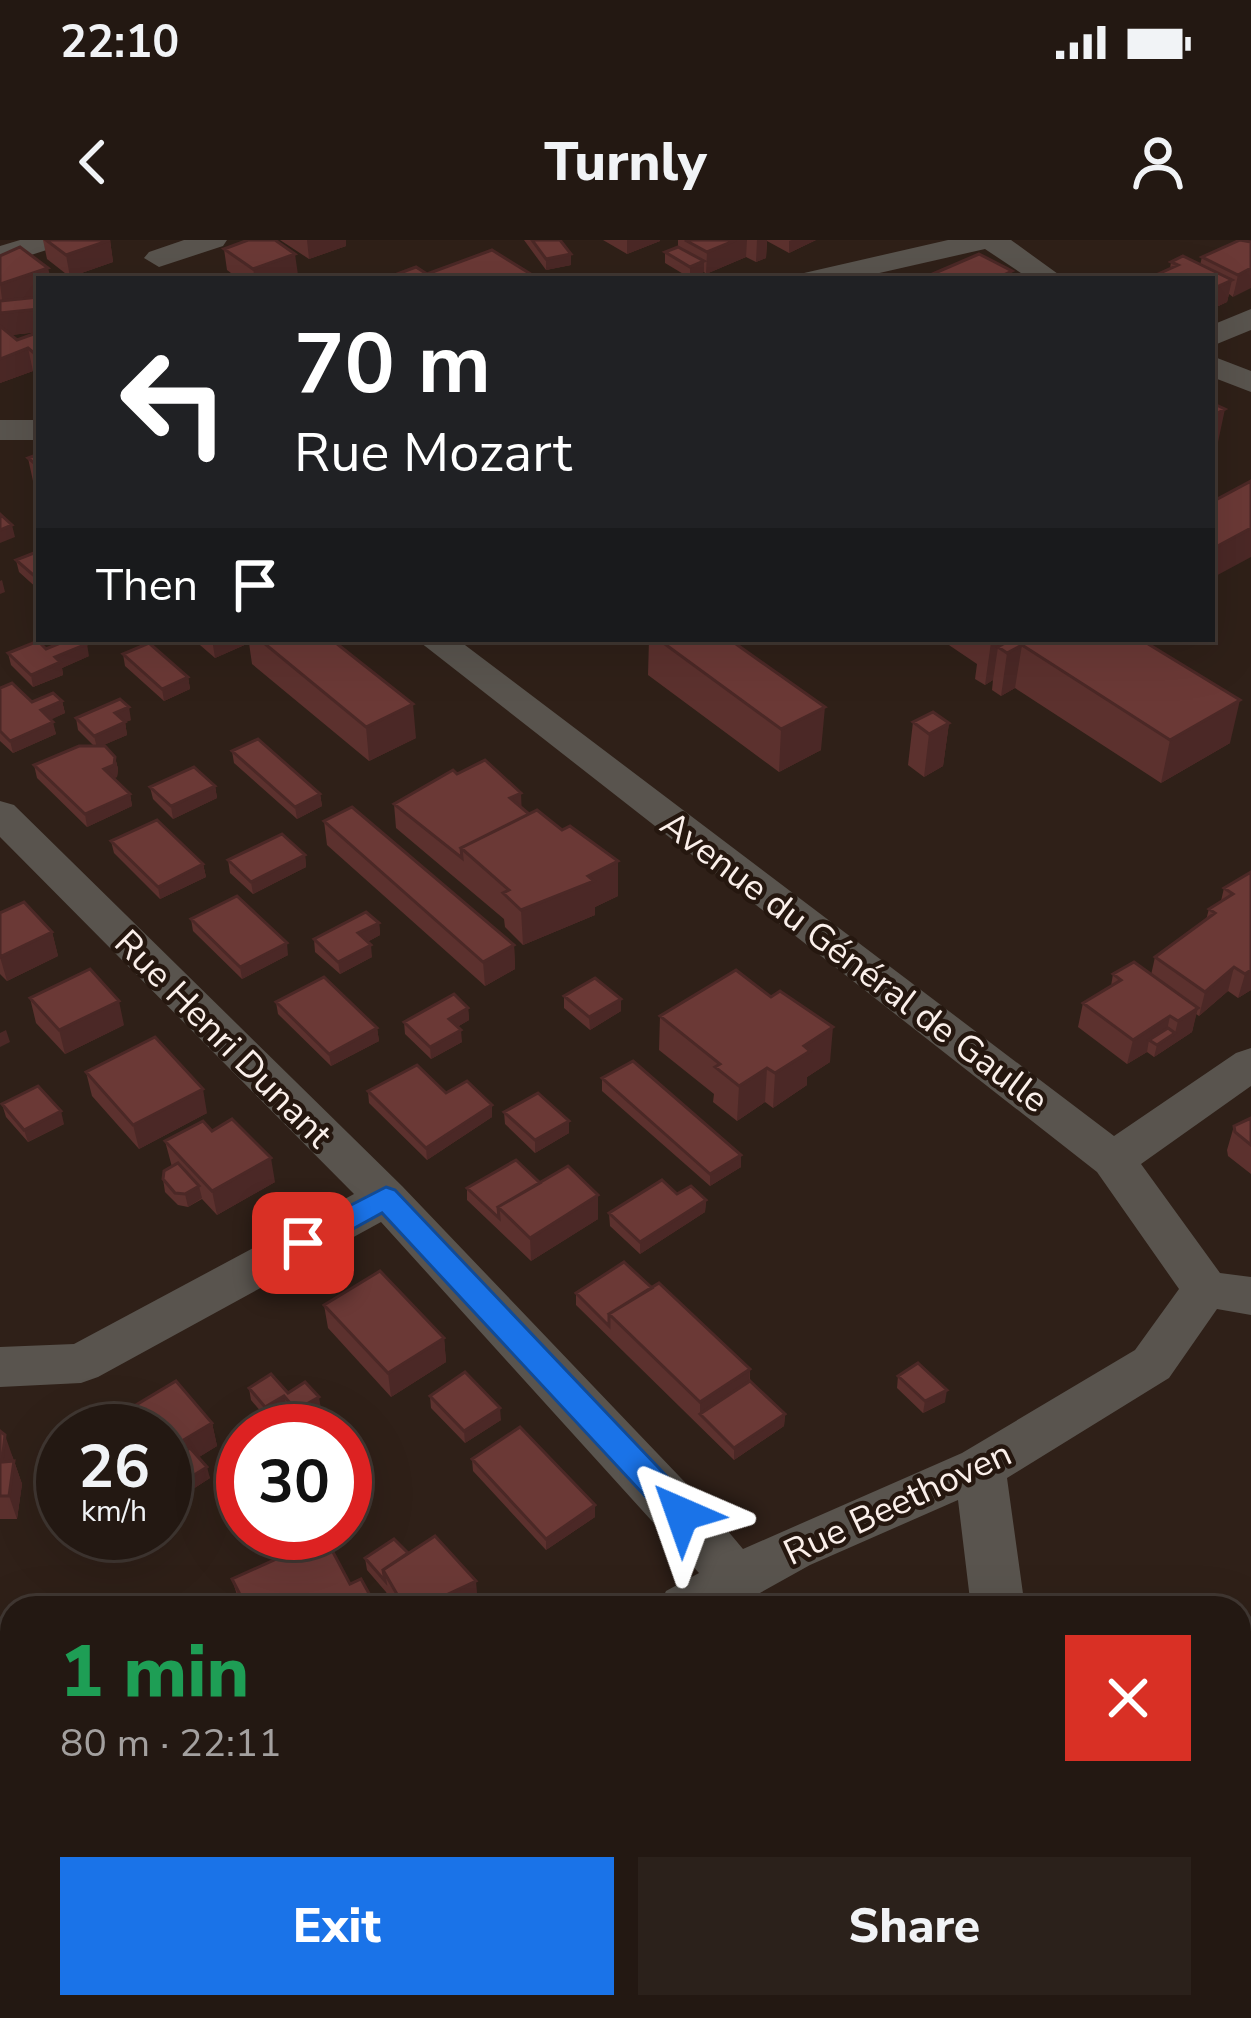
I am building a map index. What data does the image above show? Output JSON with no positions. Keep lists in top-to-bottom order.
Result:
{
  "streets": {
    "street": ["Avenue du Général de Gaulle", "Rue Henri Dunant", "Rue Beethoven"]
  },
  "crossings": [
    ["Avenue du Général de Gaulle", "Rue Beethoven"],
    ["Rue Henri Dunant", "Rue Beethoven"]
  ],
  "page": {
    "status": "22:10",
    "header": "Turnly",
    "turn": ["70 m", "Rue Mozart"],
    "then": "Then",
    "speed": "26 km/h",
    "limit": "30",
    "heading": ["1 min", "80 m · 22:11"],
    "buttons": ["Exit", "Share"]
  }
}
